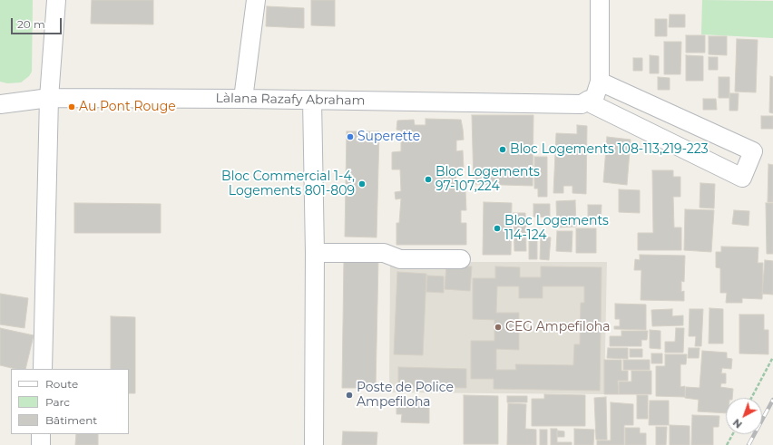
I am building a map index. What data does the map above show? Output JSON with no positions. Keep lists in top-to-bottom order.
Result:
{
  "streets": {
    "street": ["Làlana Razafy Abraham"]
  },
  "places": [
    "Au Pont Rouge",
    "Superette",
    "Bloc Logements 108-113,219-223",
    "Bloc Logements 97-107,224",
    "Bloc Commercial 1-4, Logements 801-809",
    "Bloc Logements 114-124",
    "CEG Ampefiloha",
    "Poste de Police Ampefiloha"
  ],
  "legend": ["Route", "Parc", "Bâtiment"],
  "scale_bar": "20 m",
  "north": "bottom left"
}
